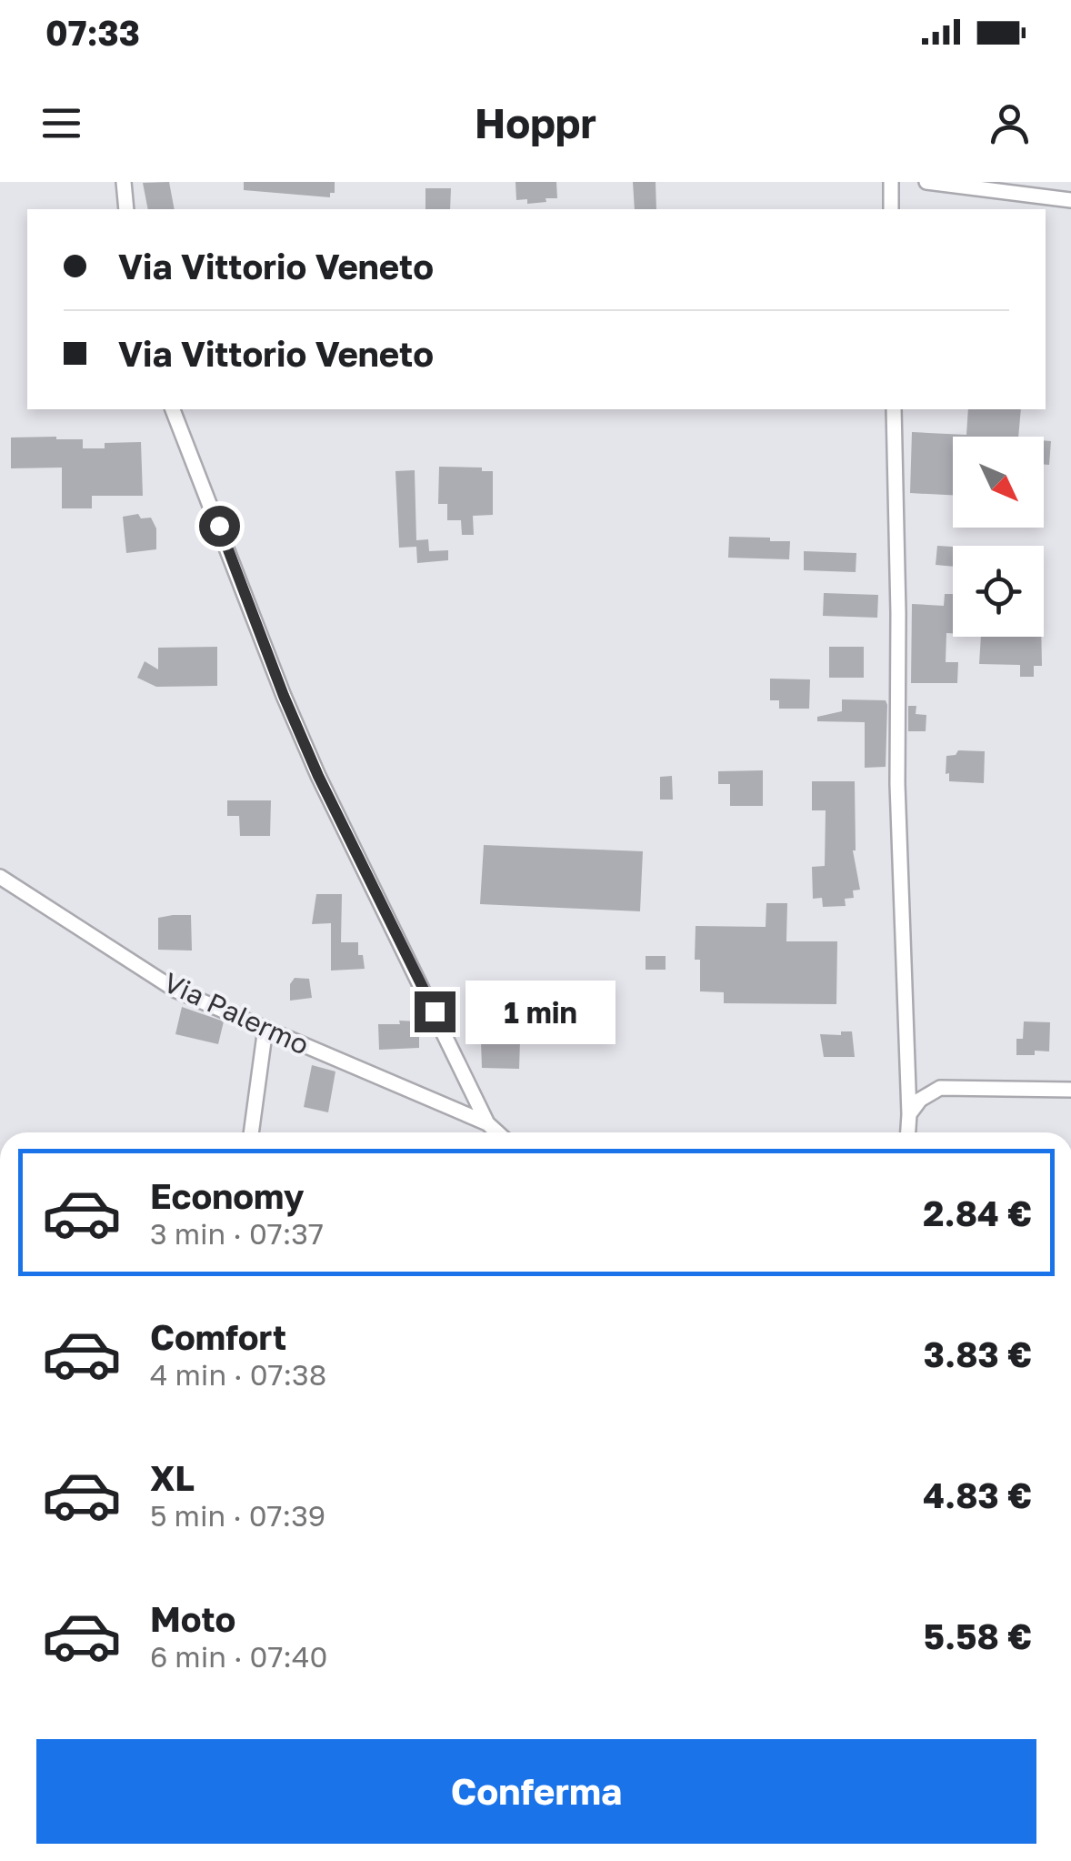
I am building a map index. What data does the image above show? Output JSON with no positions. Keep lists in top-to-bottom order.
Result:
{
  "streets": {
    "street": ["Via Palermo"]
  },
  "north": "bottom right",
  "page": {
    "status": "07:33",
    "header": "Hoppr",
    "banner": ["Via Vittorio Veneto", "Via Vittorio Veneto"],
    "bubble": "1 min",
    "list": [
      {
        "name": "Economy",
        "note": "3 min · 07:37",
        "value": "2.84 €"
      },
      {
        "name": "Comfort",
        "note": "4 min · 07:38",
        "value": "3.83 €"
      },
      {
        "name": "XL",
        "note": "5 min · 07:39",
        "value": "4.83 €"
      },
      {
        "name": "Moto",
        "note": "6 min · 07:40",
        "value": "5.58 €"
      }
    ],
    "buttons": "Conferma"
  }
}
